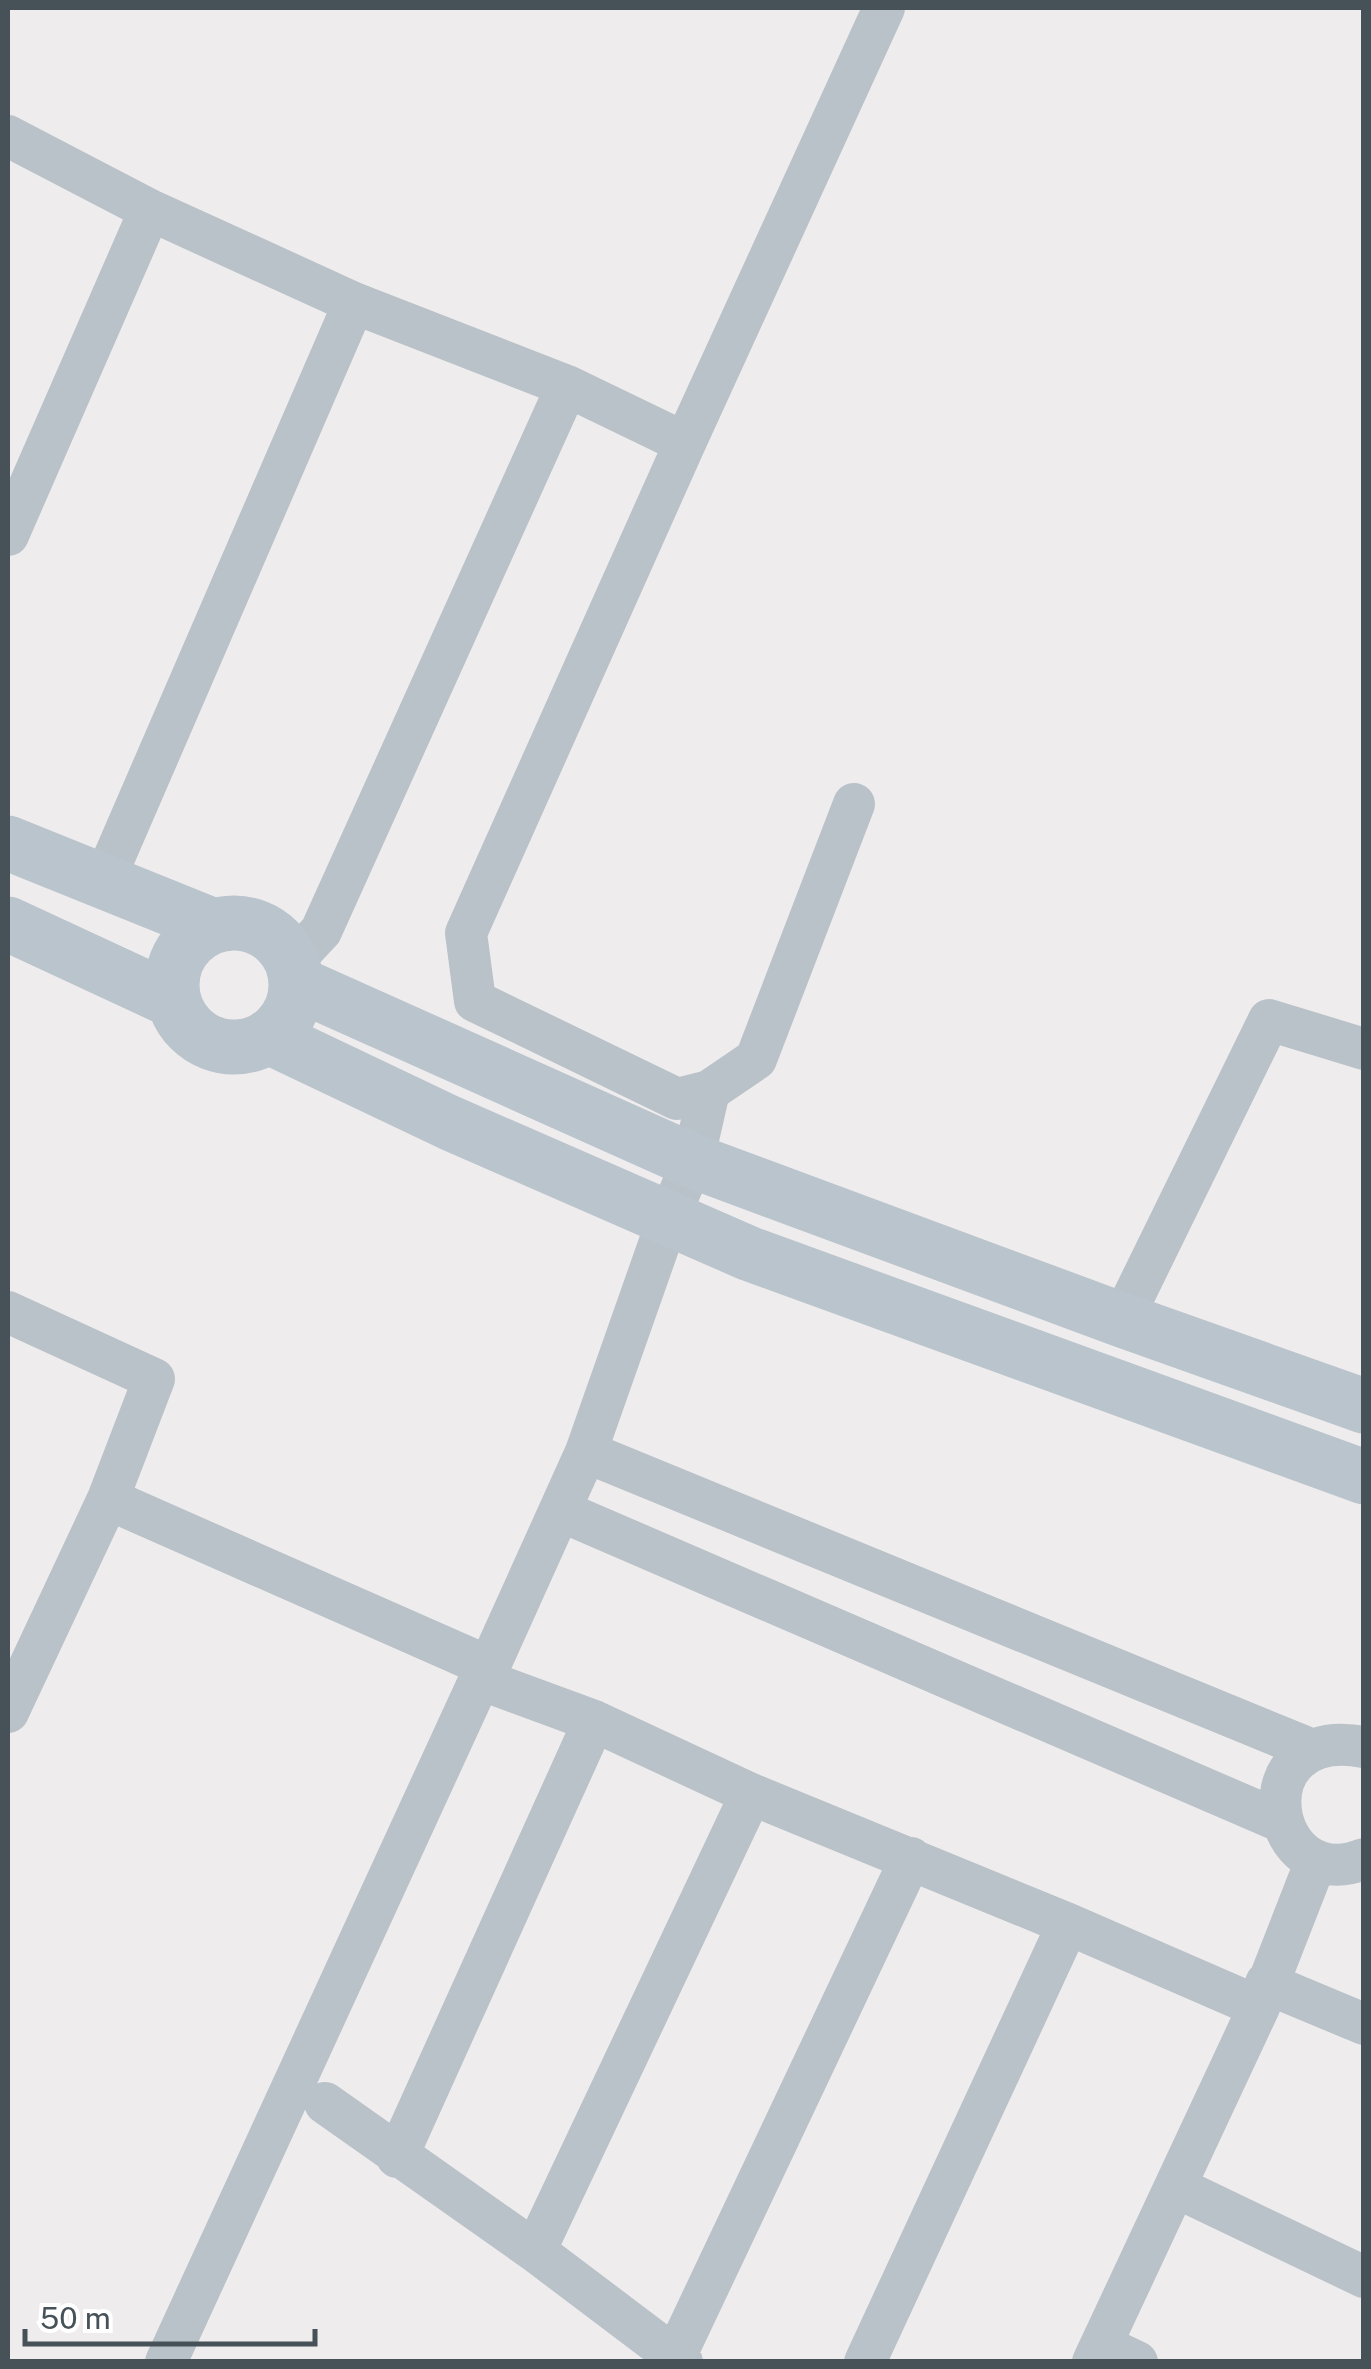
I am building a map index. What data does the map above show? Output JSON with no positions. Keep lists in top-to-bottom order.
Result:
{
  "scale_bar": "50 m"
}
